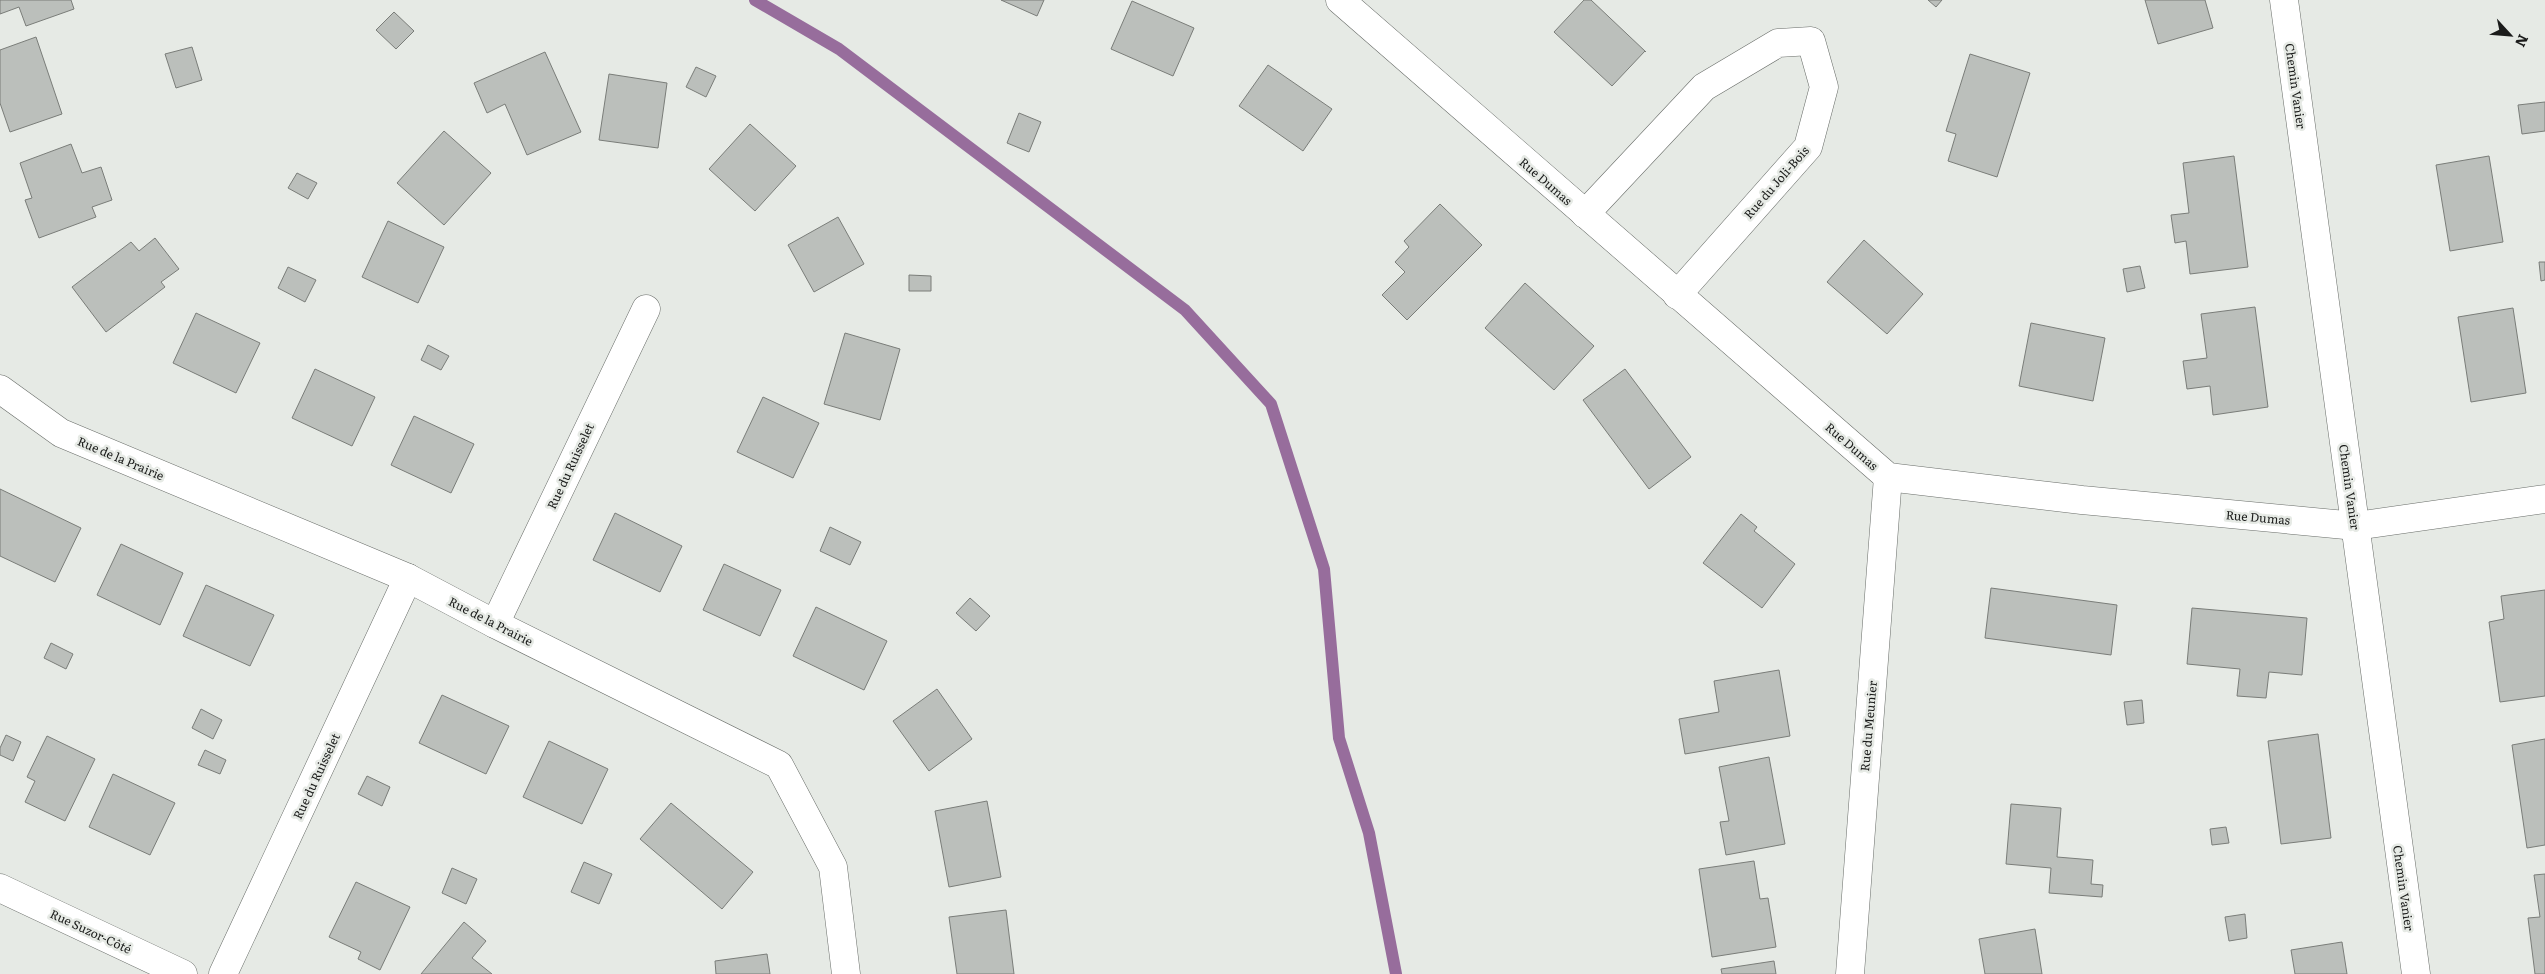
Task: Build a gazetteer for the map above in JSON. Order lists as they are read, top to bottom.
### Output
{
  "streets": {
    "street": [
      "Chemin Vanier",
      "Rue Dumas",
      "Rue du Joli-Bois",
      "Rue de la Prairie",
      "Rue du Ruisselet",
      "Rue du Meunier",
      "Rue Suzor-Côté"
    ]
  },
  "crossings": [
    ["Chemin Vanier", "Rue Dumas"],
    ["Rue Dumas", "Rue du Joli-Bois"],
    ["Rue Dumas", "Rue du Meunier"],
    ["Rue de la Prairie", "Rue du Ruisselet"]
  ],
  "north": "bottom right"
}
